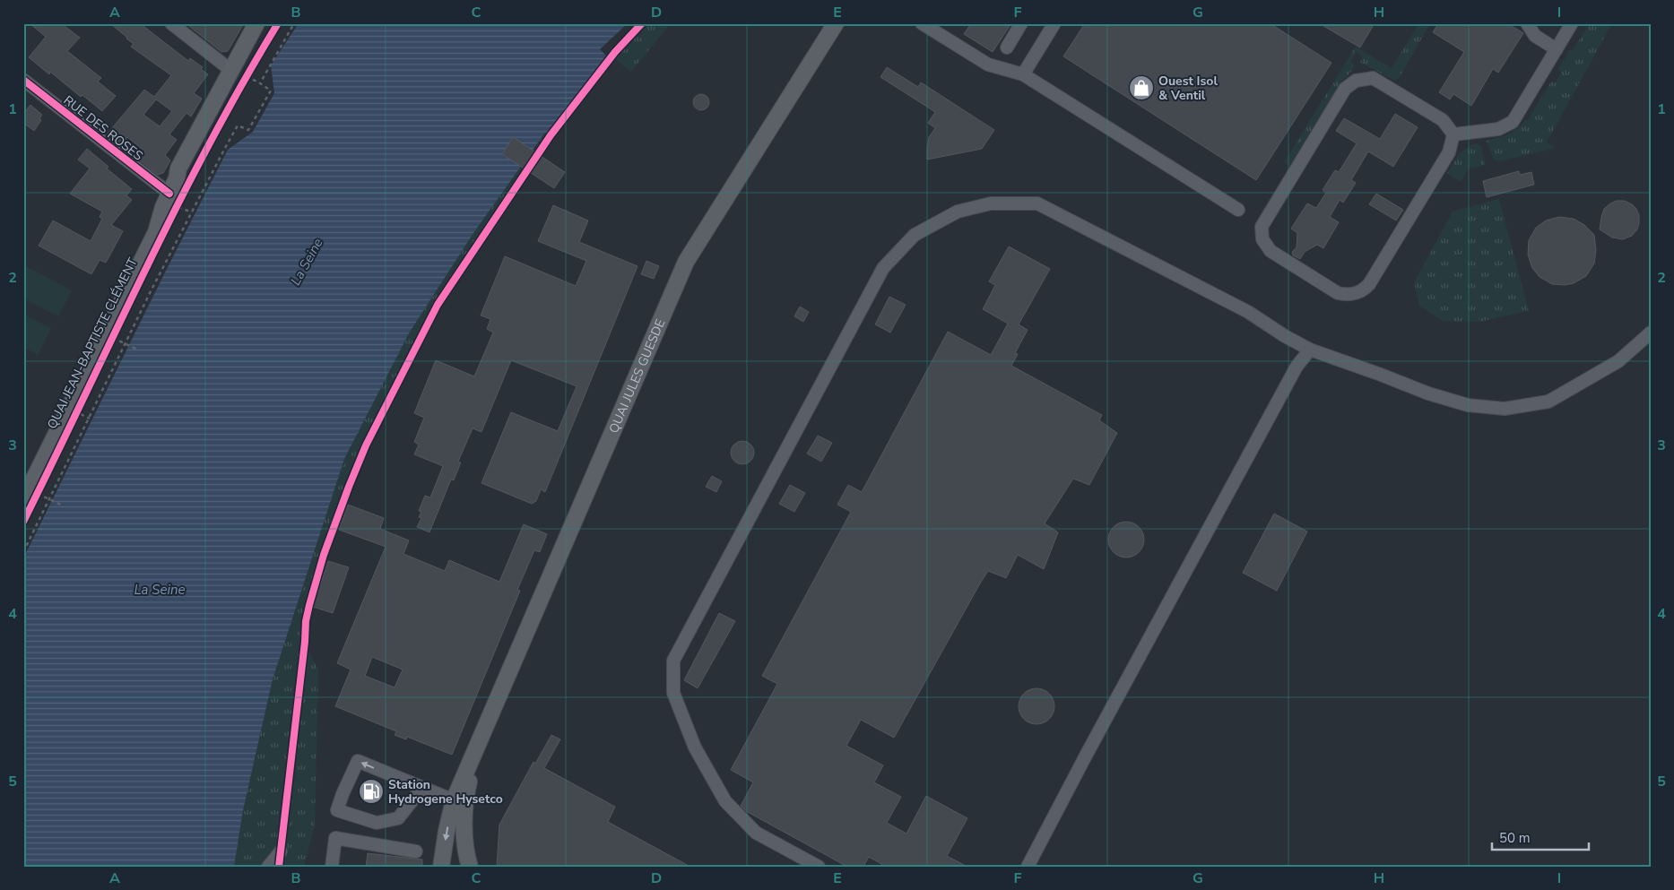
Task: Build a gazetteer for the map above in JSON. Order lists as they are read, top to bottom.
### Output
{
  "streets": {
    "main road": ["QUAI JEAN-BAPTISTE CLÉMENT", "QUAI JULES GUESDE"],
    "street": ["RUE DES ROSES"]
  },
  "crossings": [
    ["RUE DES ROSES", "QUAI JEAN-BAPTISTE CLÉMENT"]
  ],
  "water": ["La Seine"],
  "places": {
    "shop": ["Ouest Isol & Ventil"],
    "fuel station": ["Station Hydrogene Hysetco"]
  },
  "scale_bar": "50 m",
  "grid": {
    "columns": [
      "A",
      "B",
      "C",
      "D",
      "E",
      "F",
      "G",
      "H",
      "I"
    ],
    "rows": [
      "1",
      "2",
      "3",
      "4",
      "5"
    ]
  }
}
